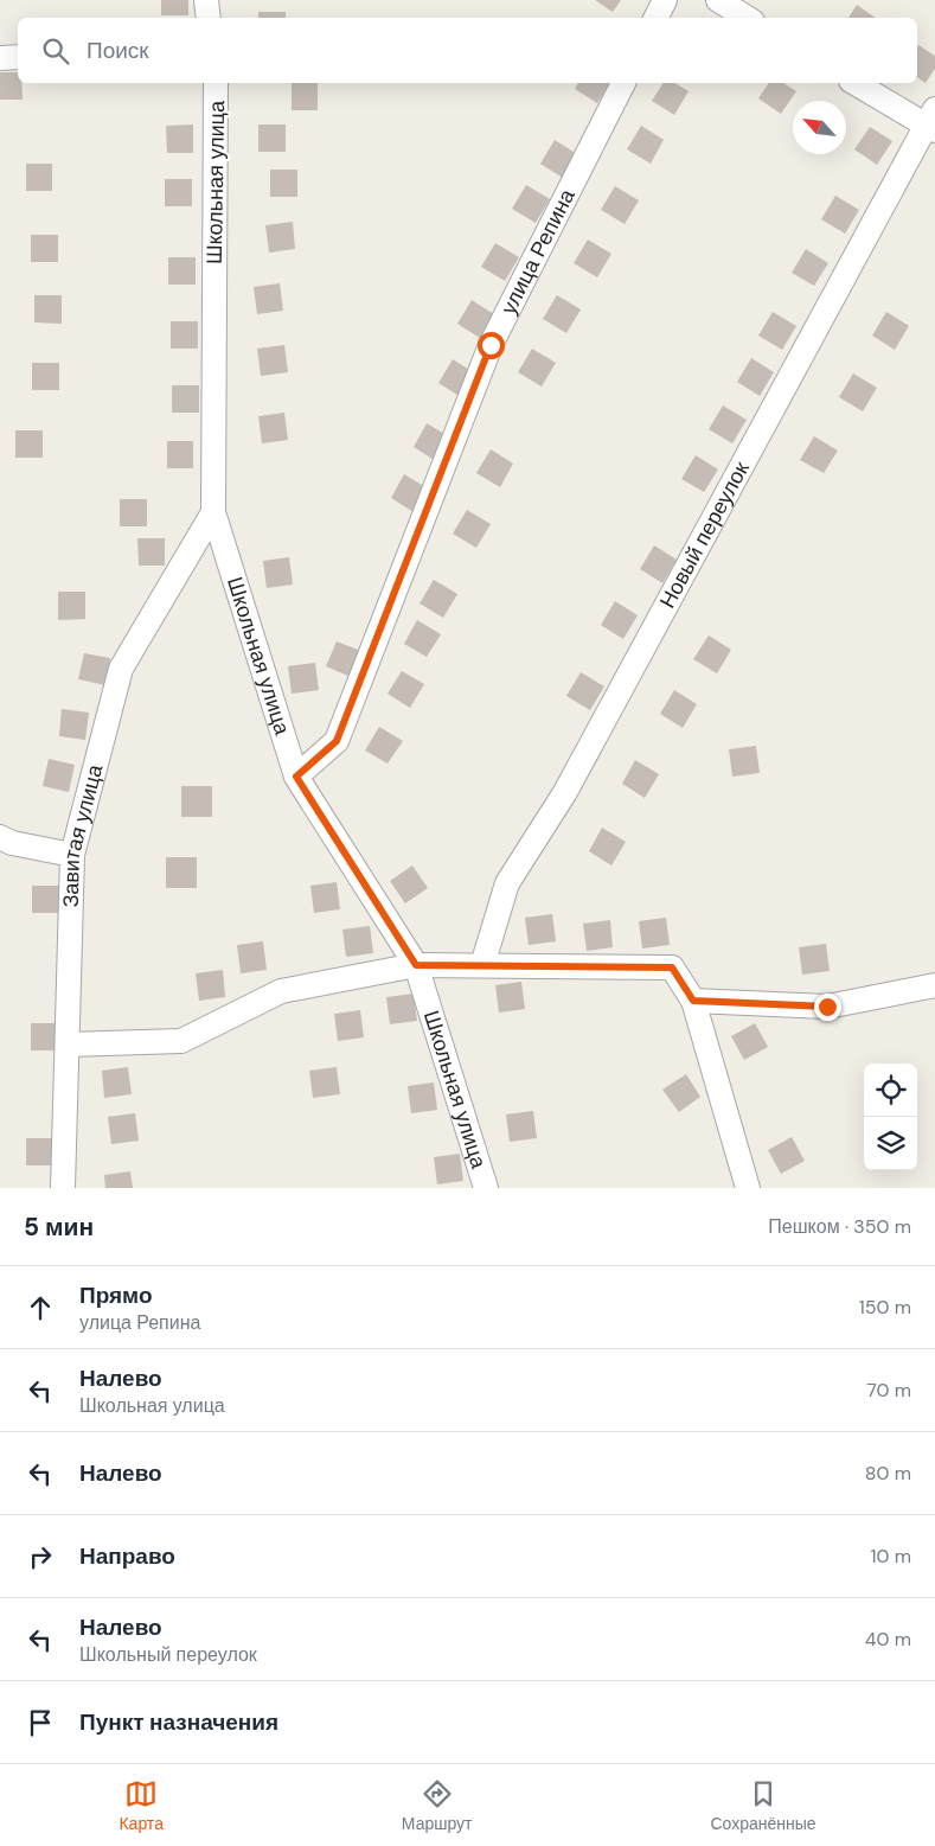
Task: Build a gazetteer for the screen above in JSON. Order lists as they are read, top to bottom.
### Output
{
  "streets": {
    "street": [
      "Школьная улица",
      "улица Репина",
      "Новый переулок",
      "Завитая улица"
    ]
  },
  "crossings": [
    ["Школьная улица", "улица Репина"],
    ["Школьная улица", "Завитая улица"]
  ],
  "north": "top left",
  "page": {
    "search": "Поиск",
    "heading": ["5 мин", "Пешком · 350 m"],
    "list": [
      ["Прямо", "улица Репина", "150 m"],
      ["Налево", "Школьная улица", "70 m"],
      ["Налево", "80 m"],
      ["Направо", "10 m"],
      ["Налево", "Школьный переулок", "40 m"],
      "Пункт назначения"
    ],
    "nav": ["Карта", "Маршрут", "Сохранённые"]
  }
}
